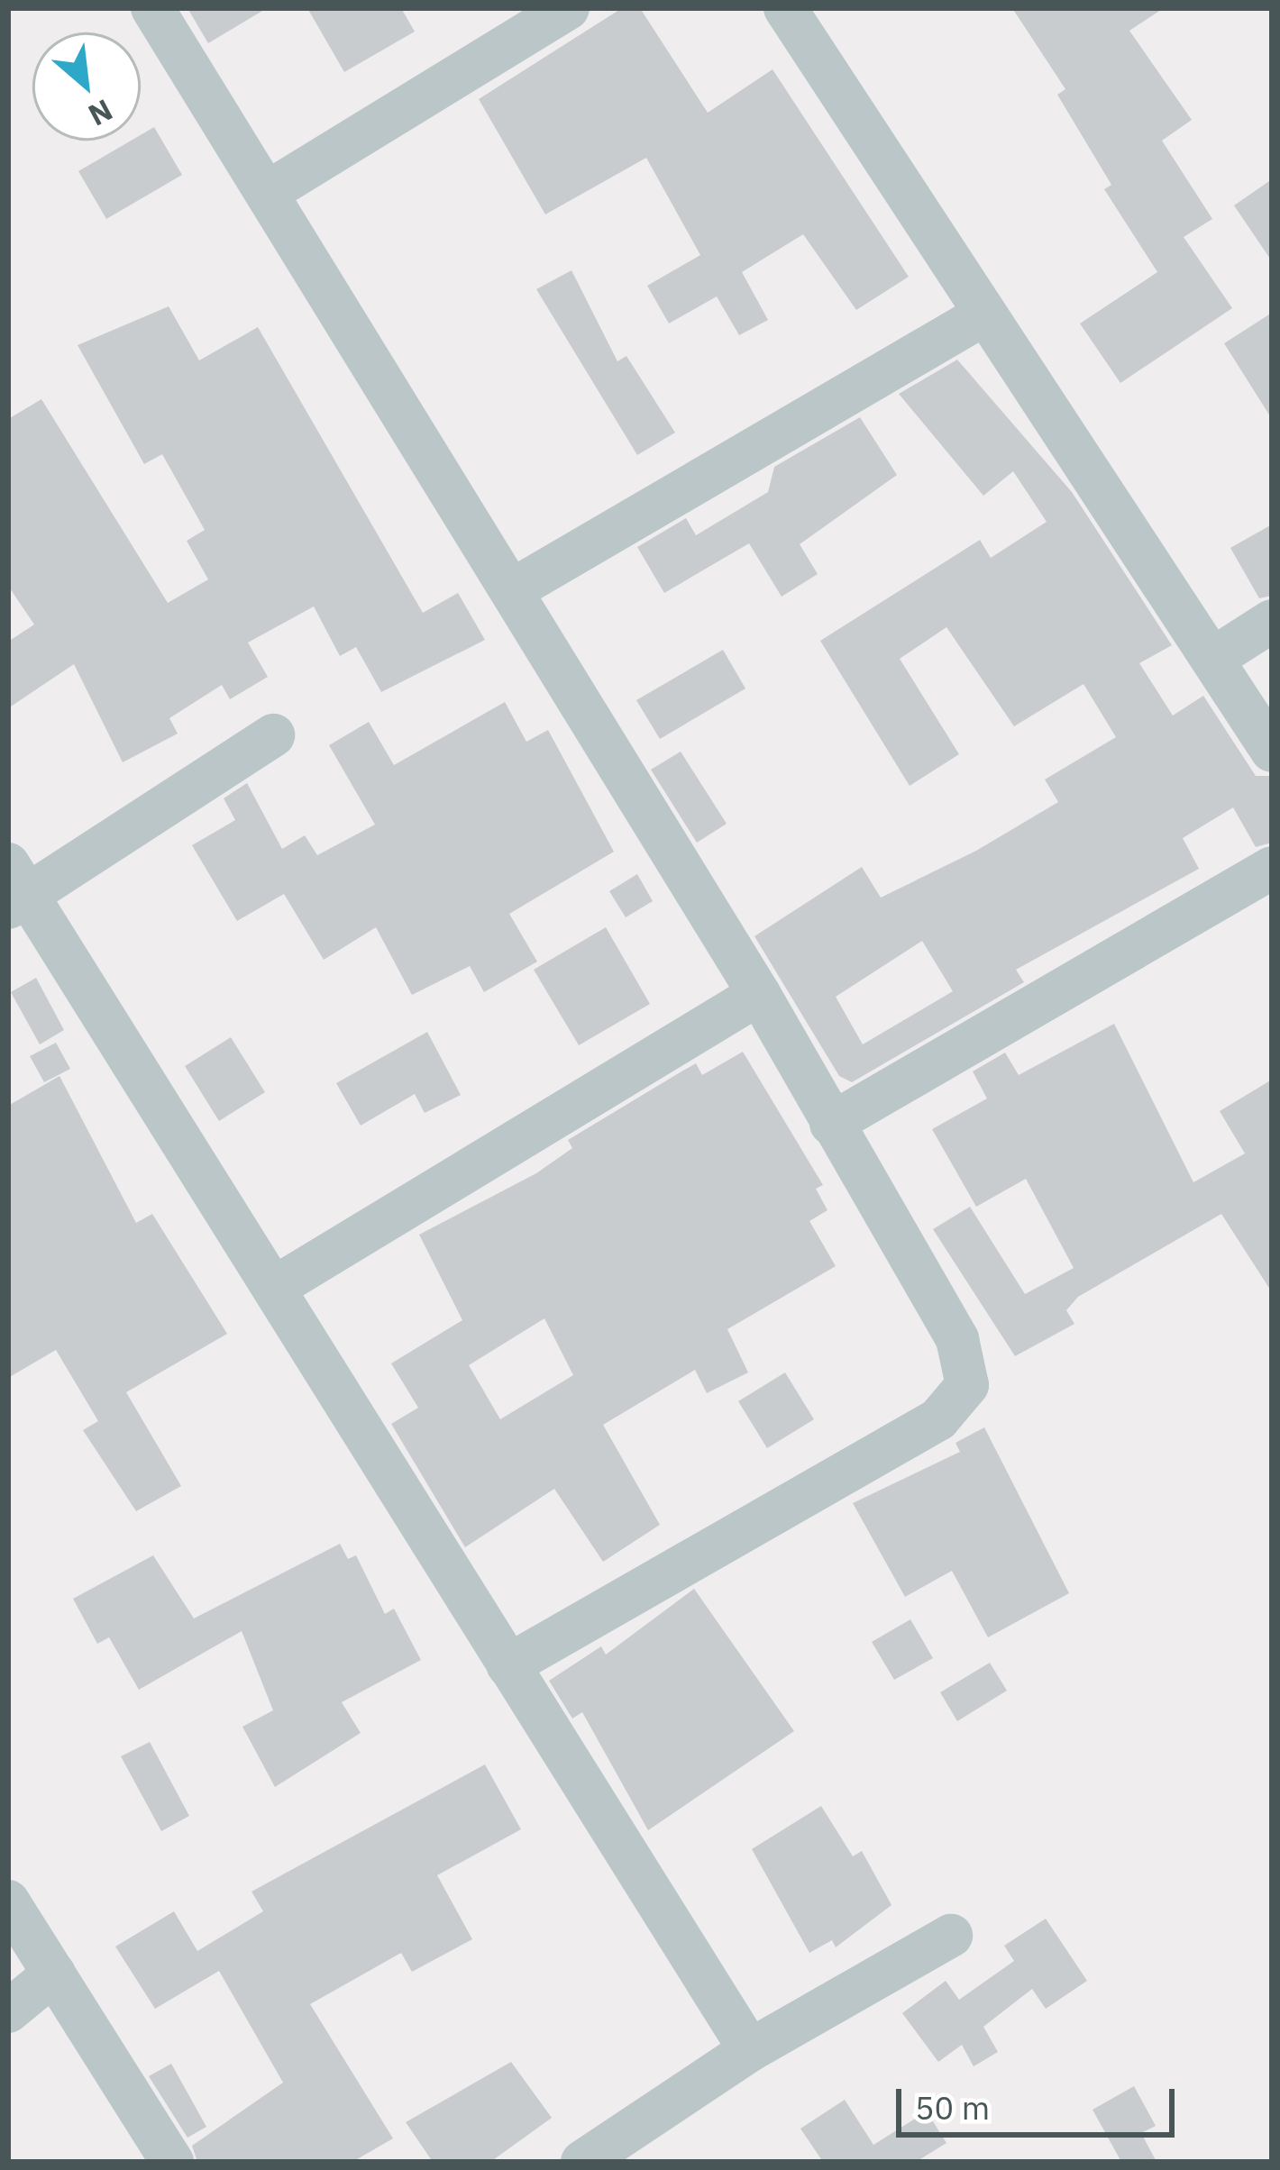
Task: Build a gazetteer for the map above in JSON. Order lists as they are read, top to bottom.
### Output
{
  "scale_bar": "50 m",
  "north": "bottom right"
}
